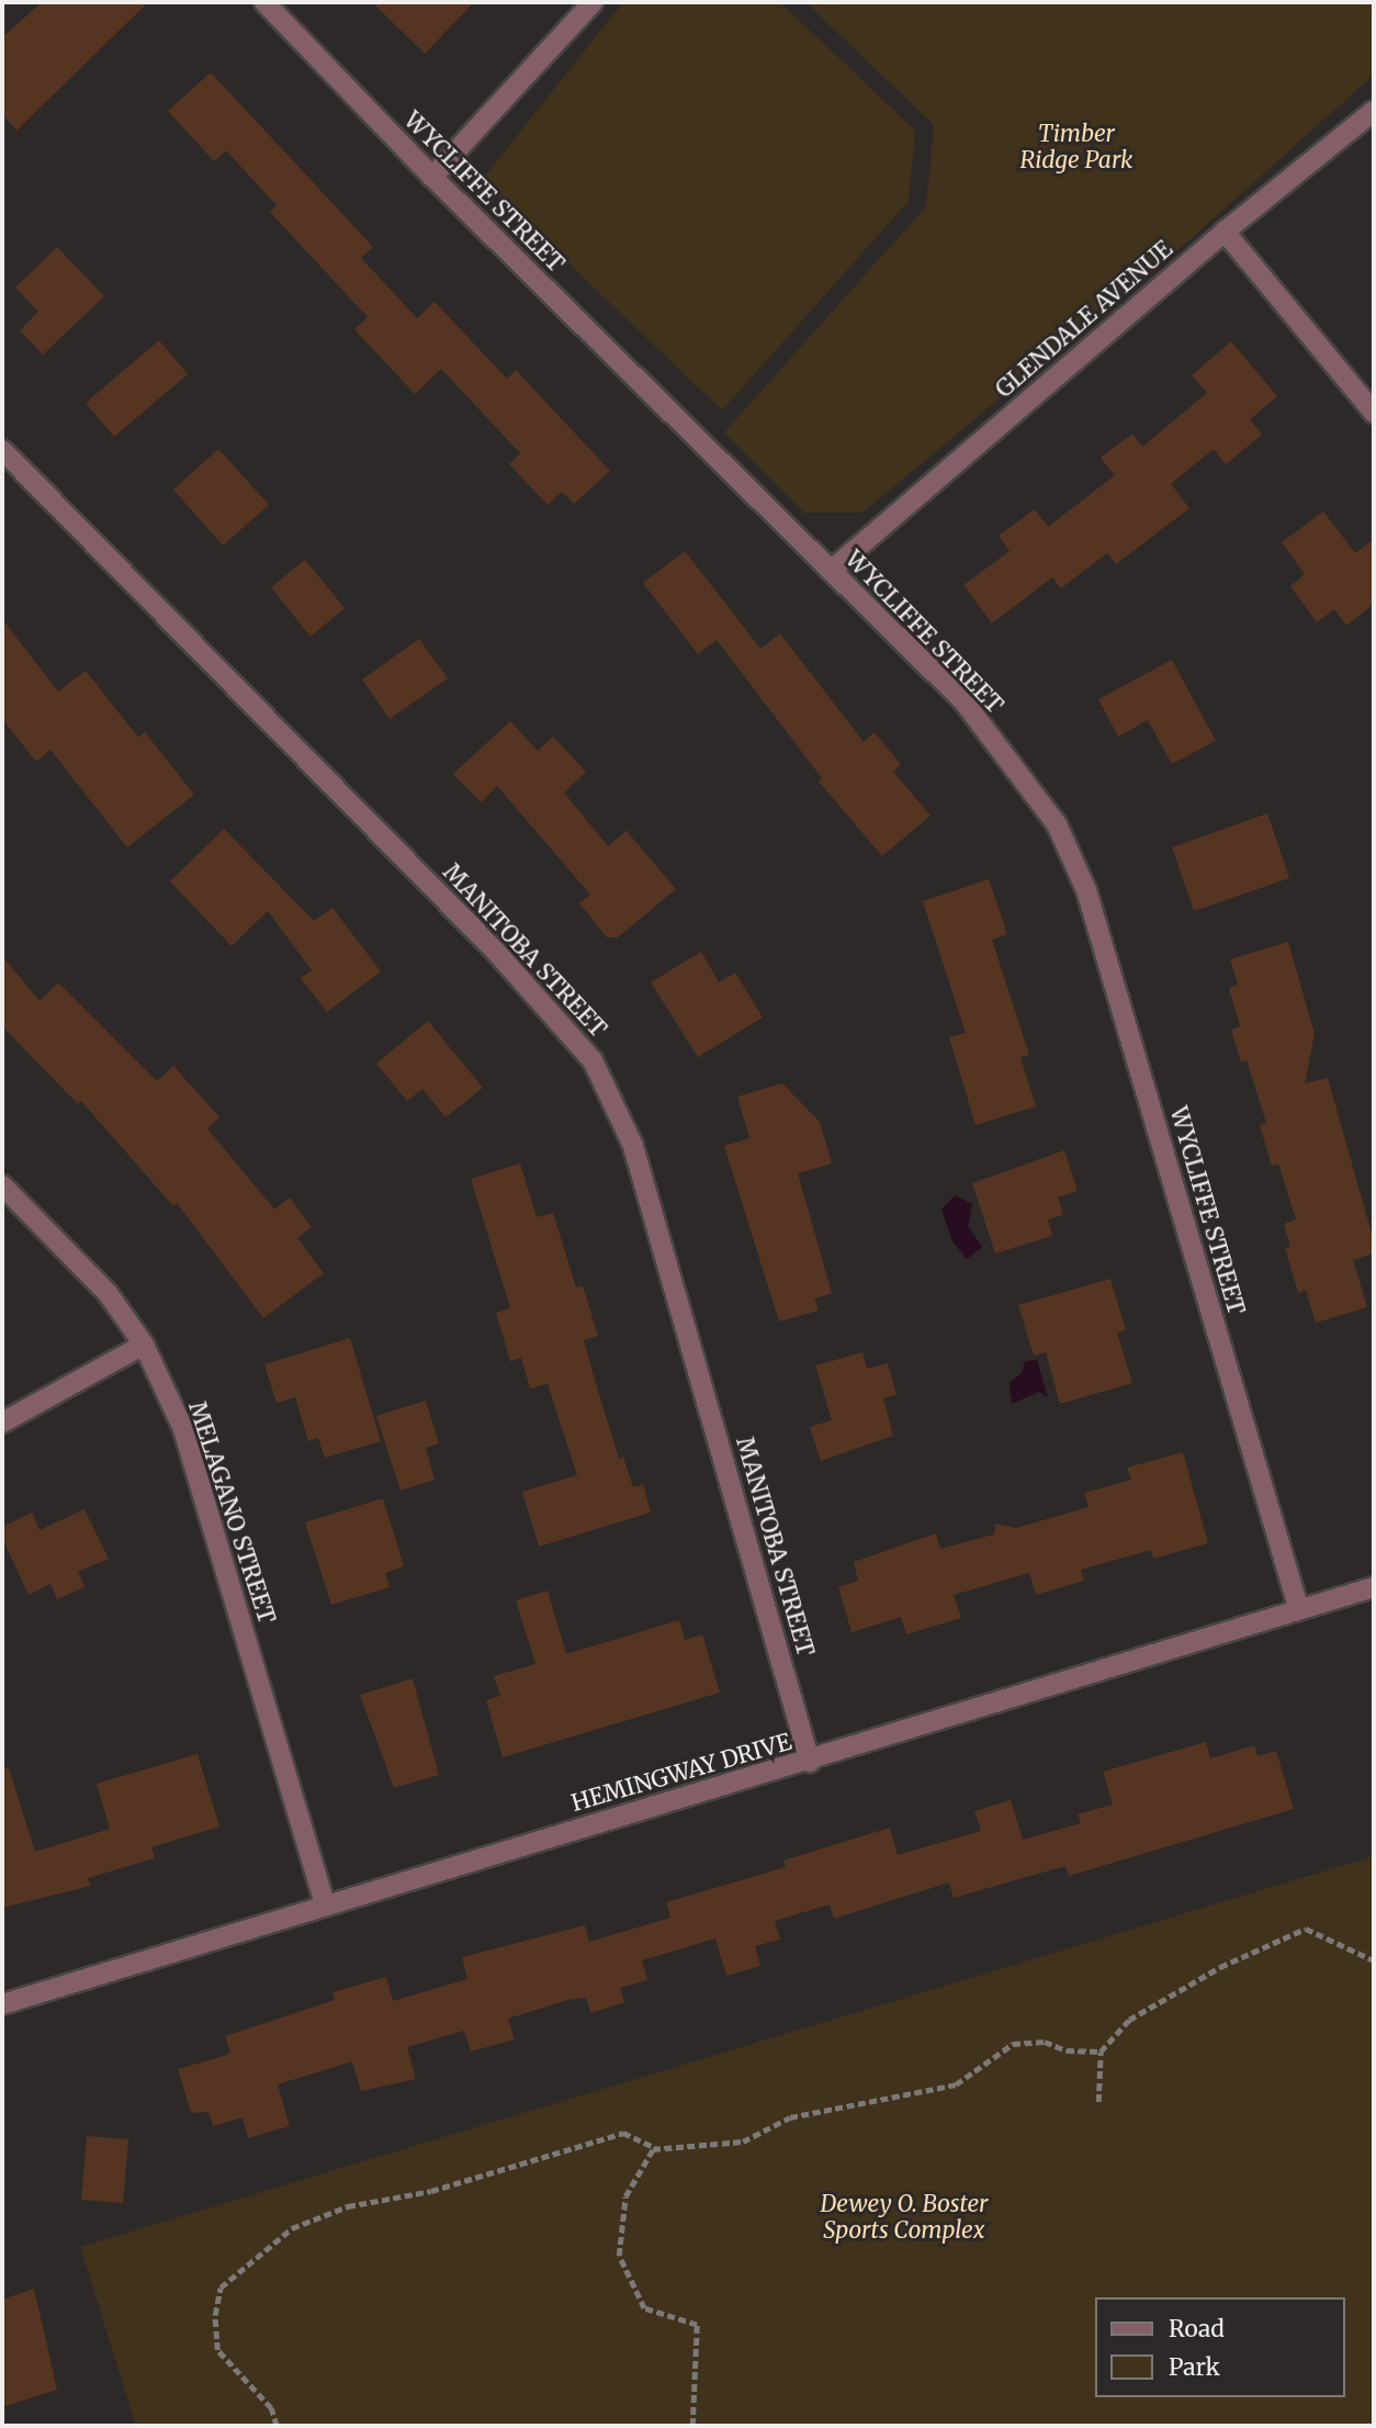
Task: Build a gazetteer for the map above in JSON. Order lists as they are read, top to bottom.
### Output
{
  "streets": {
    "street": [
      "WYCLIFFE STREET",
      "GLENDALE AVENUE",
      "MANITOBA STREET",
      "MELAGANO STREET",
      "HEMINGWAY DRIVE"
    ]
  },
  "crossings": [
    ["WYCLIFFE STREET", "GLENDALE AVENUE"],
    ["WYCLIFFE STREET", "HEMINGWAY DRIVE"],
    ["MANITOBA STREET", "HEMINGWAY DRIVE"],
    ["MELAGANO STREET", "HEMINGWAY DRIVE"]
  ],
  "parks": ["Timber Ridge Park", "Dewey O. Boster Sports Complex"],
  "legend": ["Road", "Park"]
}
